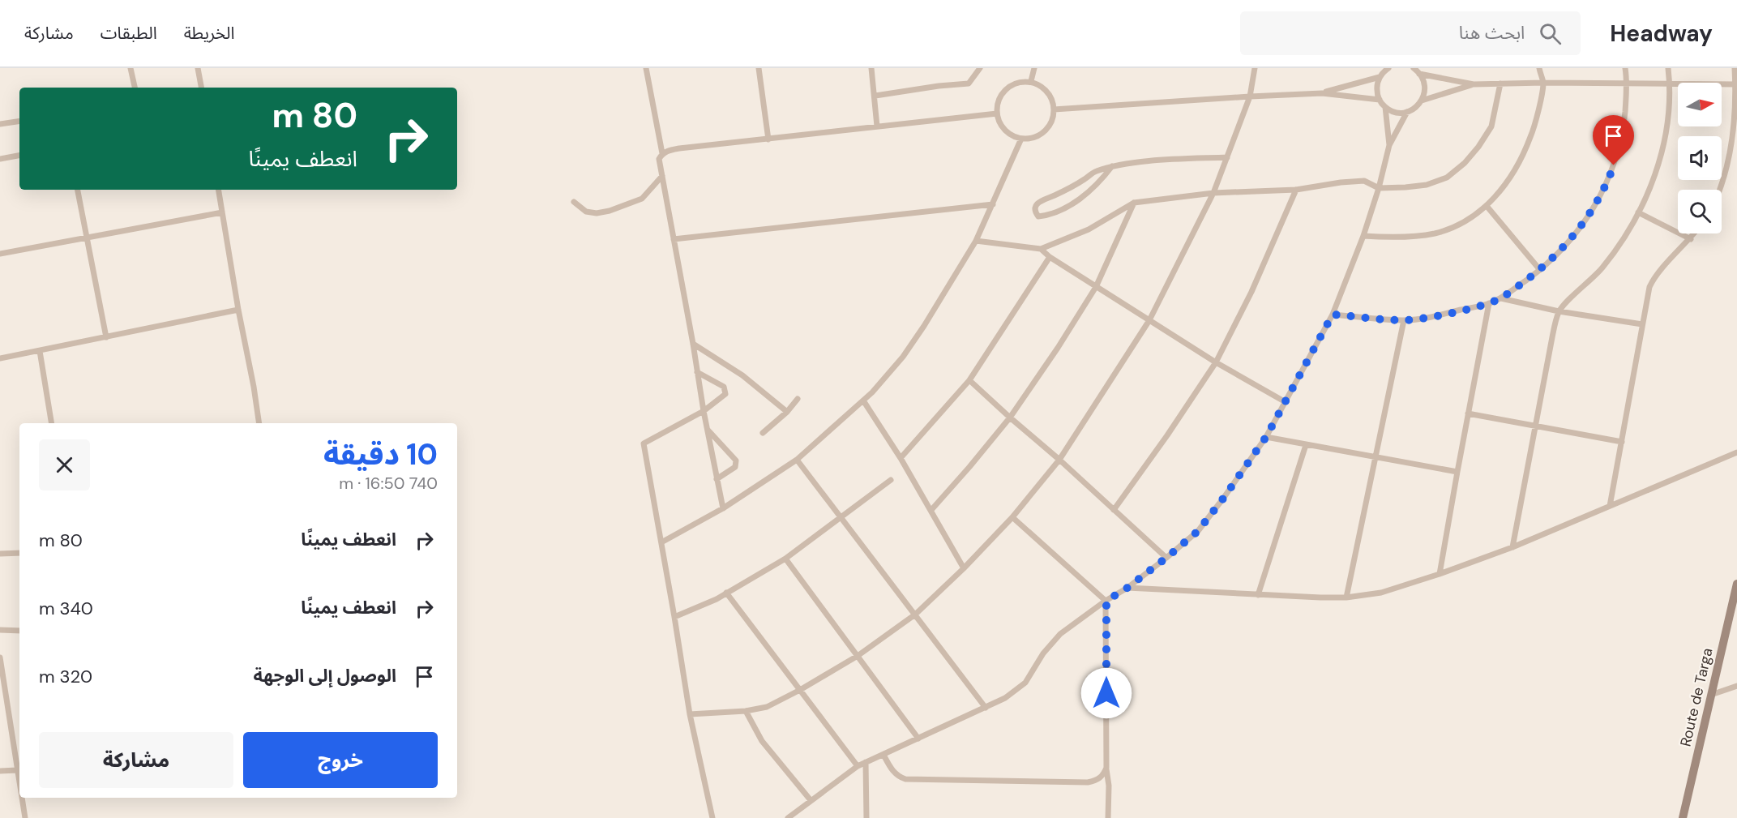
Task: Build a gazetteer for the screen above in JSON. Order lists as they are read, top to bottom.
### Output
{
  "streets": {
    "main road": ["Route de Targa"]
  },
  "north": "right",
  "page": {
    "header": "Headway",
    "search": "ابحث هنا",
    "nav": ["الخريطة", "الطبقات", "مشاركة"],
    "turn": ["80 m", "انعطف يمينًا"],
    "heading": ["10 دقيقة", "740 m · 16:50"],
    "list": [
      {
        "name": "انعطف يمينًا",
        "value": "80 m"
      },
      {
        "name": "انعطف يمينًا",
        "value": "340 m"
      },
      {
        "name": "الوصول إلى الوجهة",
        "value": "320 m"
      }
    ],
    "buttons": ["خروج", "مشاركة"]
  }
}
